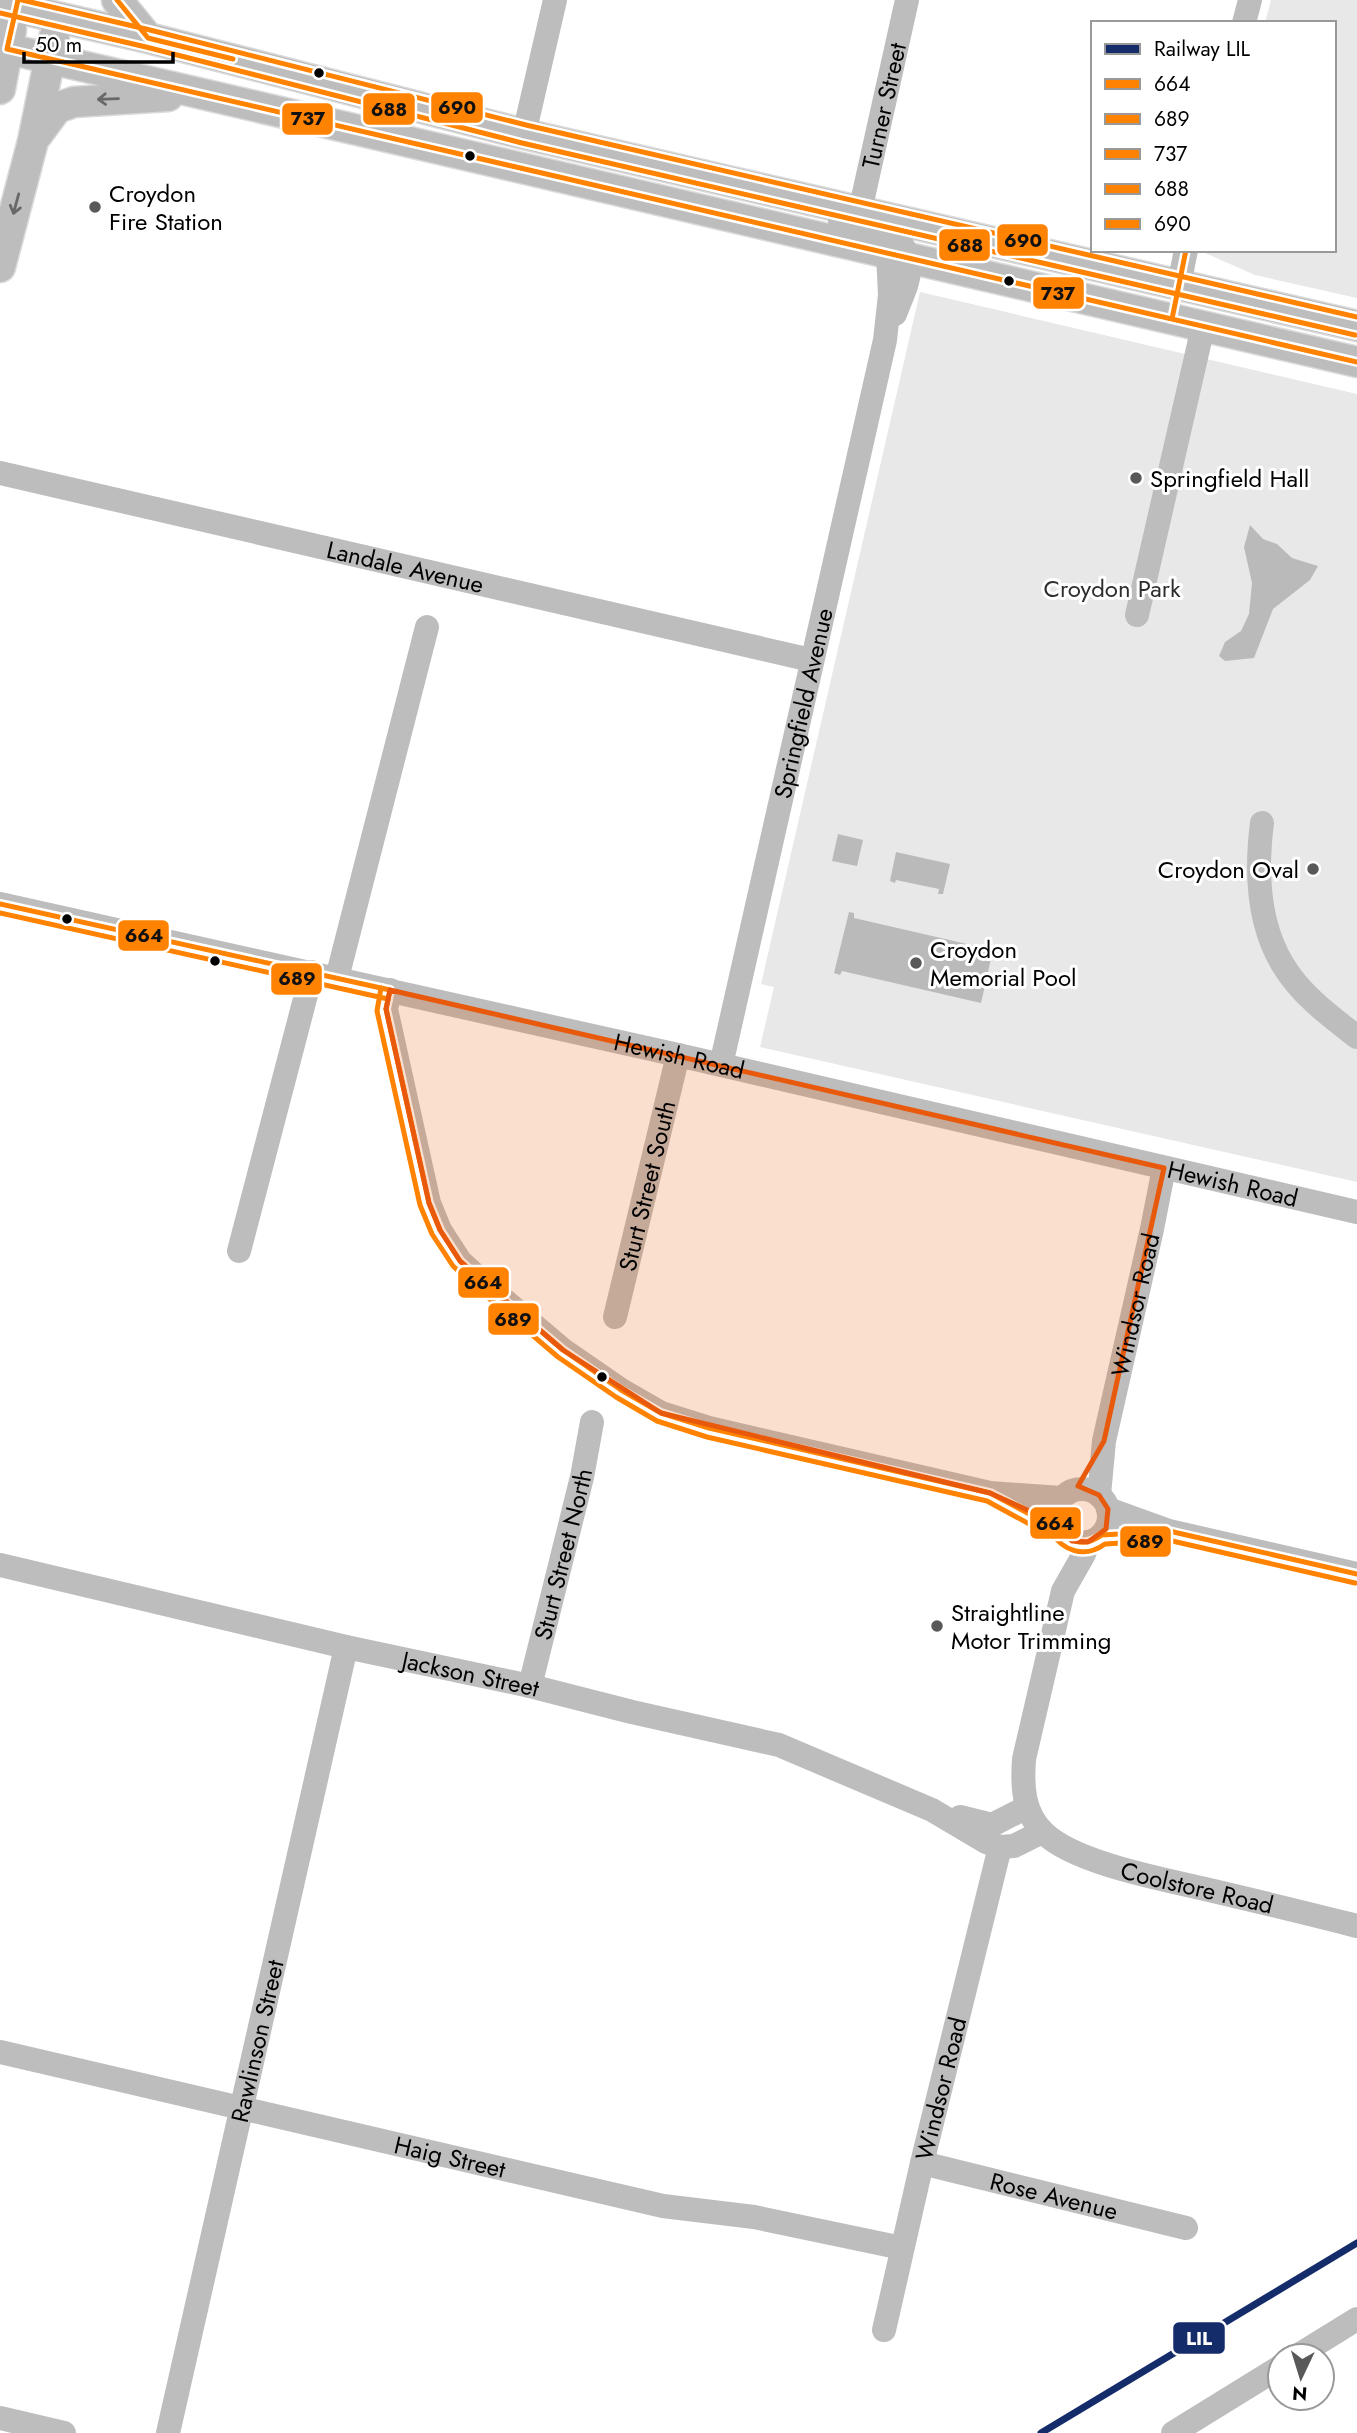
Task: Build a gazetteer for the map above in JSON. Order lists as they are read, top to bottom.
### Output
{
  "streets": {
    "street": [
      "Turner Street",
      "Landale Avenue",
      "Springfield Avenue",
      "Hewish Road",
      "Sturt Street South",
      "Windsor Road",
      "Sturt Street North",
      "Jackson Street",
      "Coolstore Road",
      "Rawlinson Street",
      "Haig Street",
      "Rose Avenue"
    ]
  },
  "crossings": [
    ["Landale Avenue", "Springfield Avenue"],
    ["Springfield Avenue", "Hewish Road"],
    ["Hewish Road", "Sturt Street South"],
    ["Hewish Road", "Windsor Road"],
    ["Windsor Road", "Haig Street"],
    ["Windsor Road", "Rose Avenue"],
    ["Sturt Street North", "Jackson Street"],
    ["Jackson Street", "Rawlinson Street"],
    ["Rawlinson Street", "Haig Street"]
  ],
  "parks": ["Croydon Park"],
  "places": [
    "Croydon Fire Station",
    "Springfield Hall",
    "Croydon Oval",
    "Croydon Memorial Pool",
    "Straightline Motor Trimming"
  ],
  "lines": [
    "transit line 737",
    "transit line 690",
    "transit line 688",
    "transit line 664",
    "transit line 689",
    "rail line LIL"
  ],
  "legend": [
    "Railway LIL",
    "664",
    "689",
    "737",
    "688",
    "690"
  ],
  "scale_bar": "50 m",
  "north": "bottom"
}
